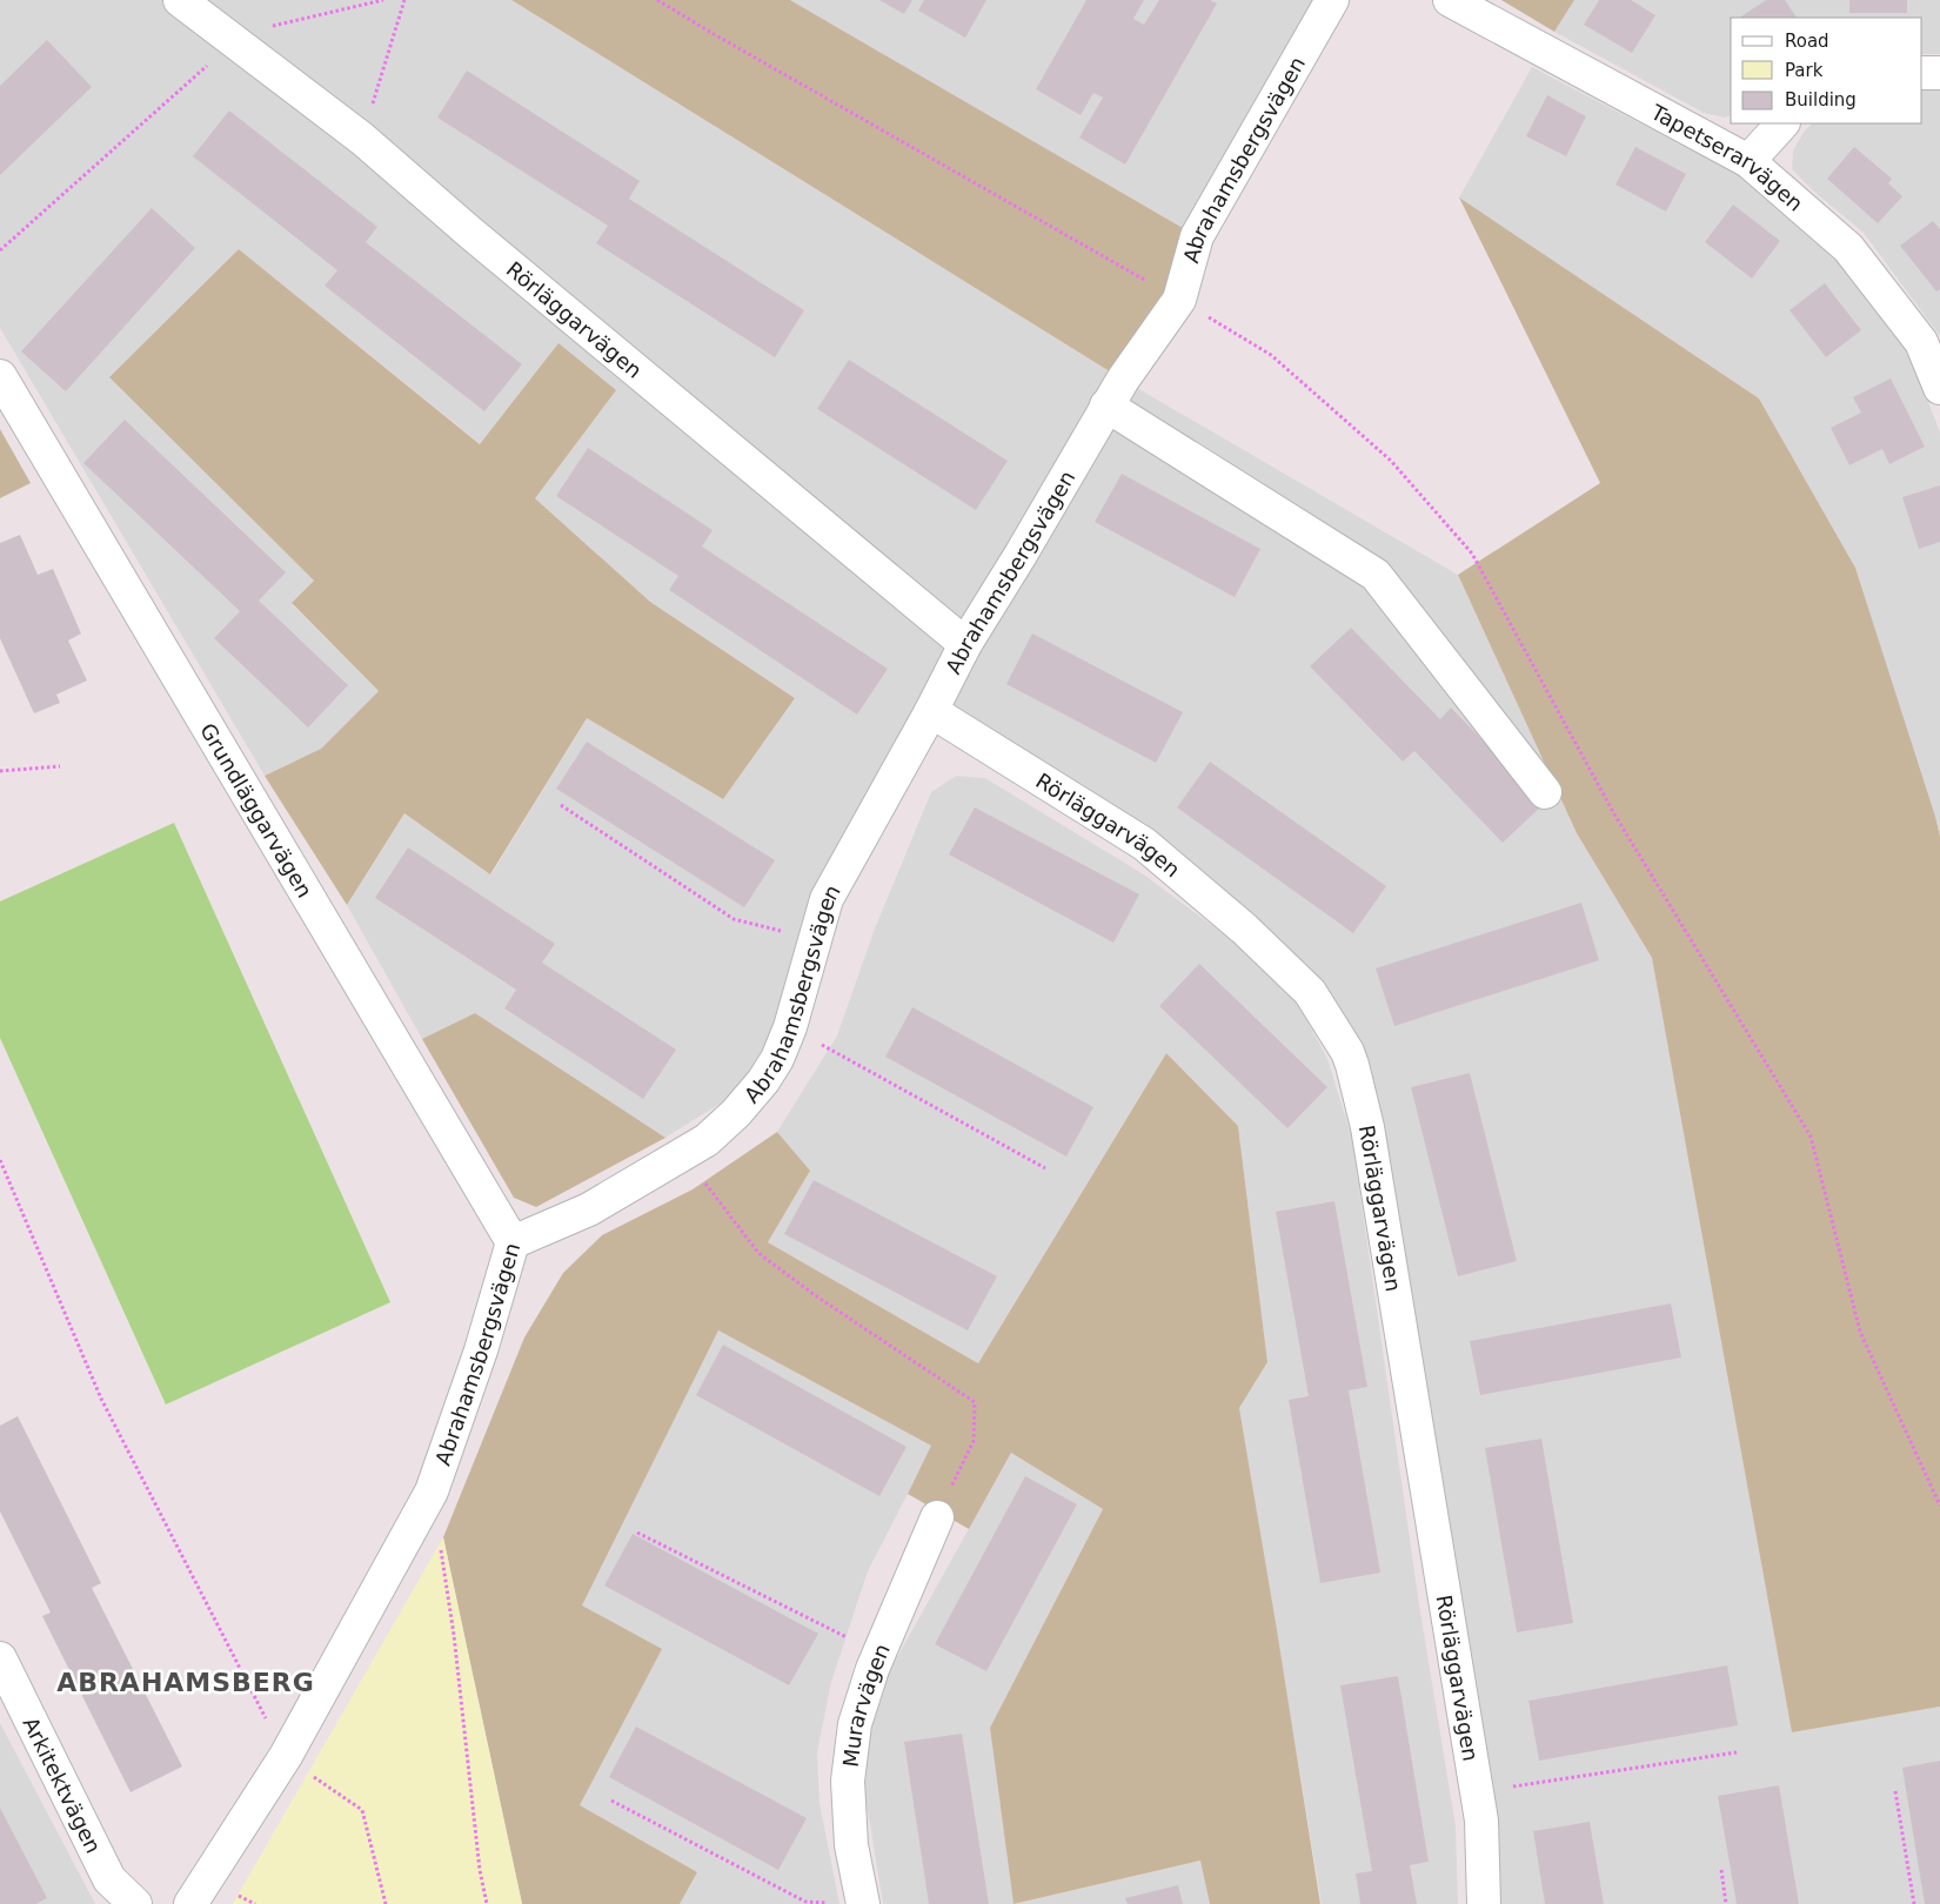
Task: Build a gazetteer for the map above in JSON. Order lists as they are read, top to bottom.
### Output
{
  "streets": {
    "street": [
      "Abrahamsbergsvägen",
      "Tapetserarvägen",
      "Rörläggarvägen",
      "Grundläggarvägen",
      "Murarvägen",
      "Arkitektvägen"
    ]
  },
  "crossings": [
    ["Abrahamsbergsvägen", "Rörläggarvägen"],
    ["Abrahamsbergsvägen", "Grundläggarvägen"]
  ],
  "districts": ["ABRAHAMSBERG"],
  "legend": ["Road", "Park", "Building"]
}
